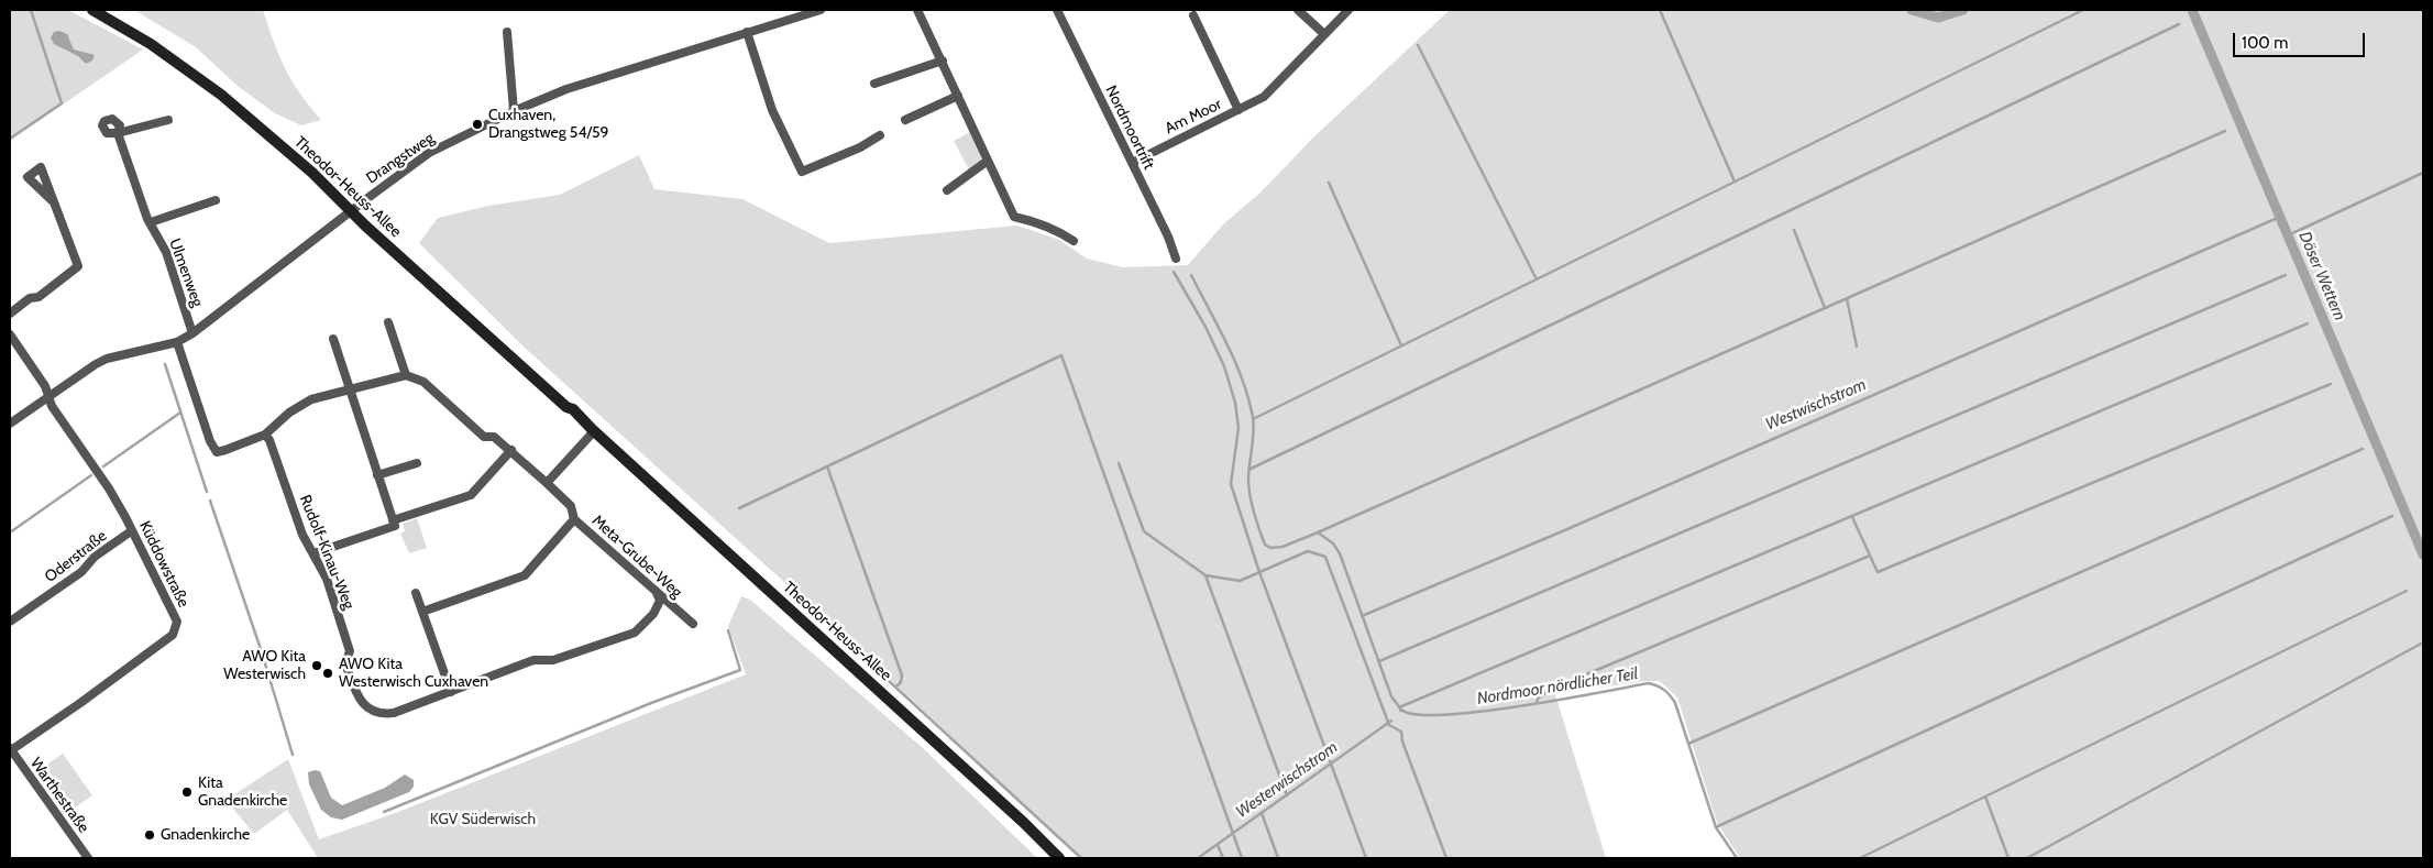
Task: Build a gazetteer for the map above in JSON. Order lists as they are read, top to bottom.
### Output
{
  "streets": {
    "street": [
      "Am Moor",
      "Nordmoortrift",
      "Drangstweg",
      "Theodor-Heuss-Allee",
      "Ulmenweg",
      "Rudolf-Kinau-Weg",
      "Oderstraße",
      "Meta-Grube-Weg",
      "Küddowstraße",
      "Warthestraße"
    ]
  },
  "crossings": [
    ["Am Moor", "Nordmoortrift"],
    ["Drangstweg", "Theodor-Heuss-Allee"],
    ["Drangstweg", "Ulmenweg"],
    ["Drangstweg", "Küddowstraße"],
    ["Rudolf-Kinau-Weg", "Meta-Grube-Weg"],
    ["Oderstraße", "Küddowstraße"],
    ["Küddowstraße", "Warthestraße"]
  ],
  "water": [
    "Döser Wettern",
    "Westwischstrom",
    "Nordmoor nördlicher Teil",
    "Westerwischstrom"
  ],
  "parks": ["KGV Süderwisch"],
  "places": [
    "Cuxhaven, Drangstweg 54/59",
    "AWO Kita Westerwisch",
    "AWO Kita Westerwisch Cuxhaven",
    "Kita Gnadenkirche",
    "Gnadenkirche"
  ],
  "scale_bar": "100 m"
}
